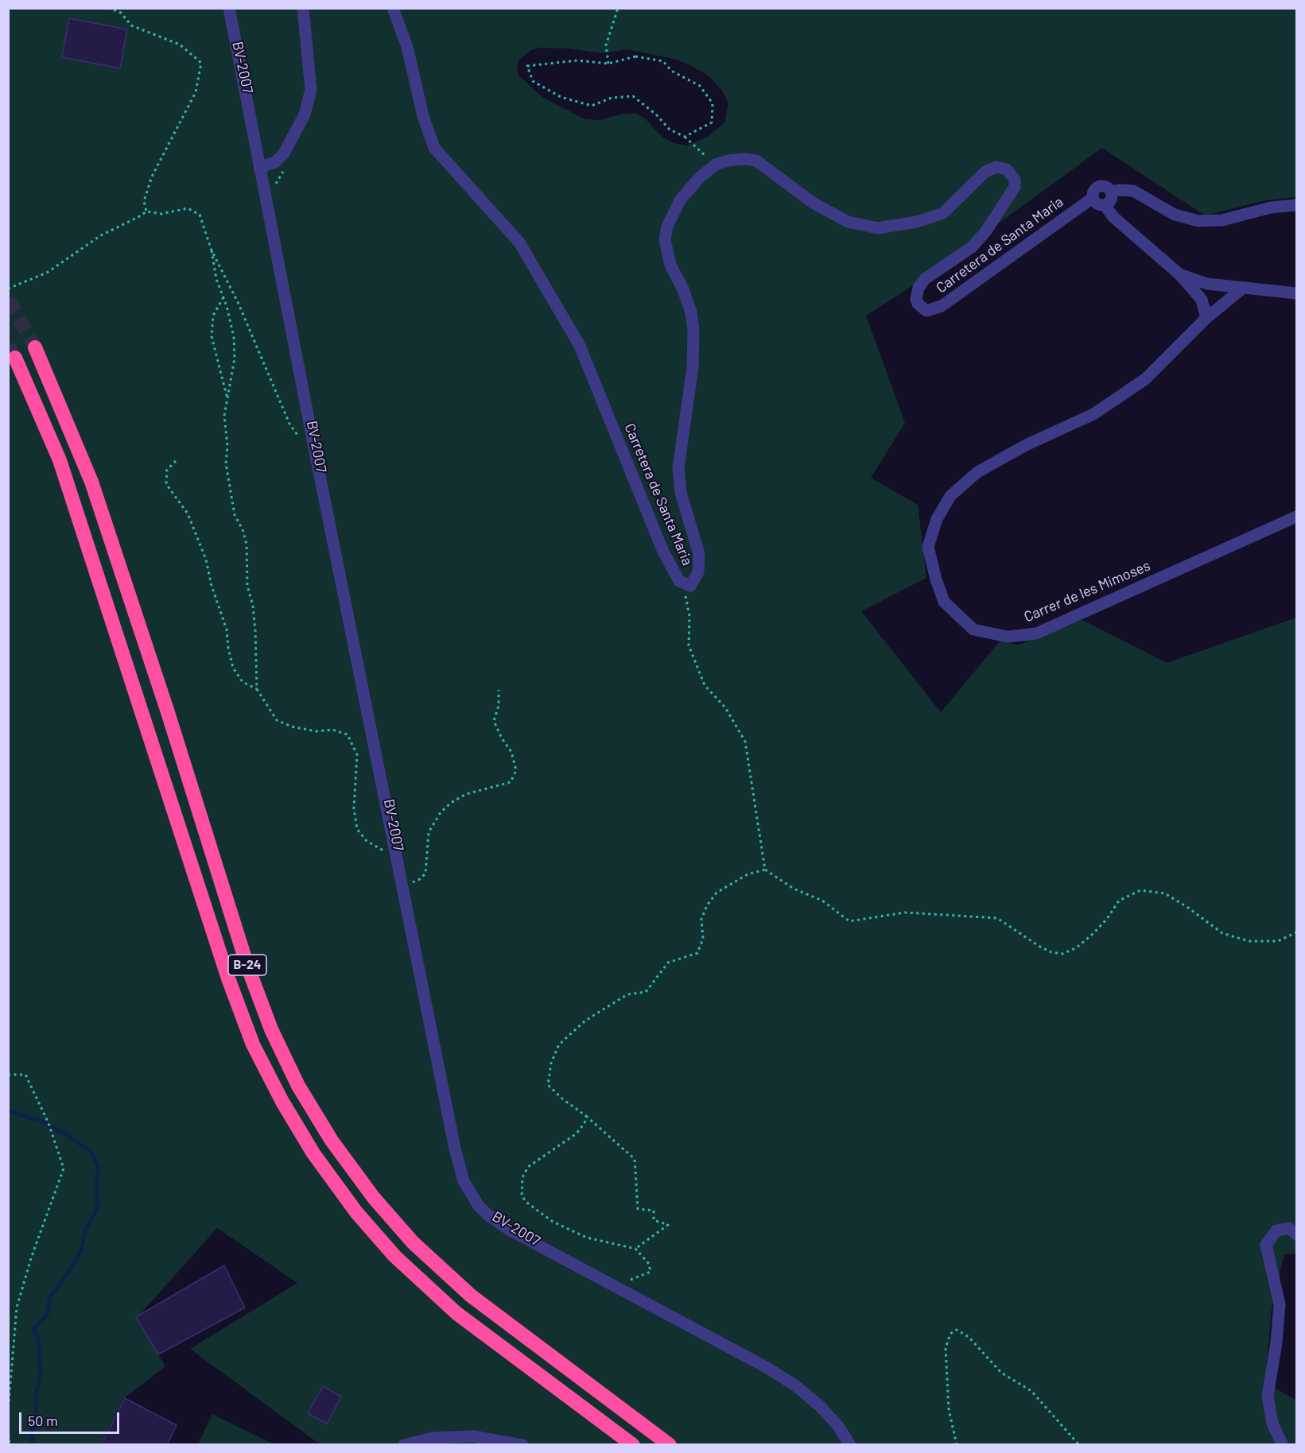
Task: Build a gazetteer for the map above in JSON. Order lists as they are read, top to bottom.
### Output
{
  "streets": {
    "highway": ["B-24"],
    "street": ["BV-2007", "Carretera de Santa Maria", "Carrer de les Mimoses"]
  },
  "scale_bar": "50 m"
}
